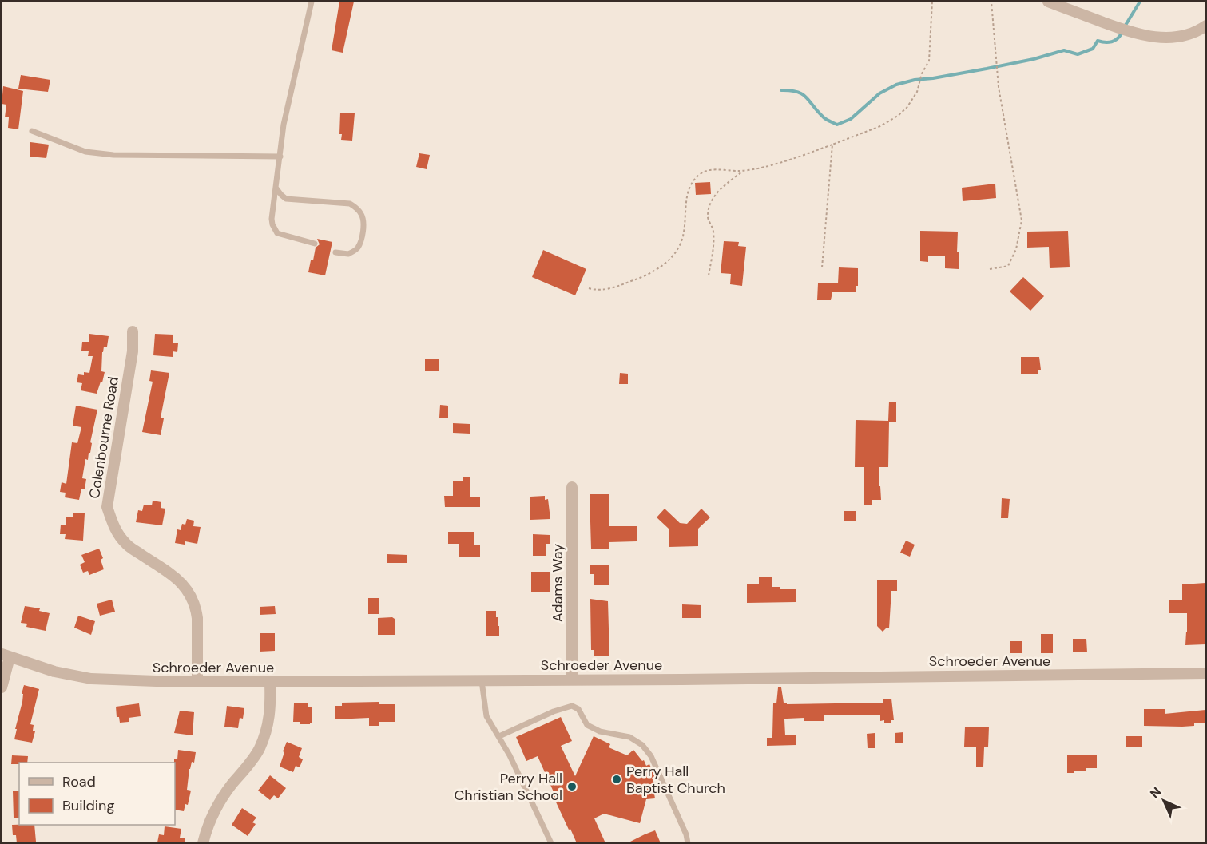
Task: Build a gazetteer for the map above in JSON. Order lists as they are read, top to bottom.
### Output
{
  "streets": {
    "street": ["Colenbourne Road", "Adams Way", "Schroeder Avenue"]
  },
  "crossings": [
    ["Colenbourne Road", "Schroeder Avenue"],
    ["Adams Way", "Schroeder Avenue"]
  ],
  "places": ["Perry Hall Baptist Church", "Perry Hall Christian School"],
  "legend": ["Road", "Building"],
  "north": "top left"
}
